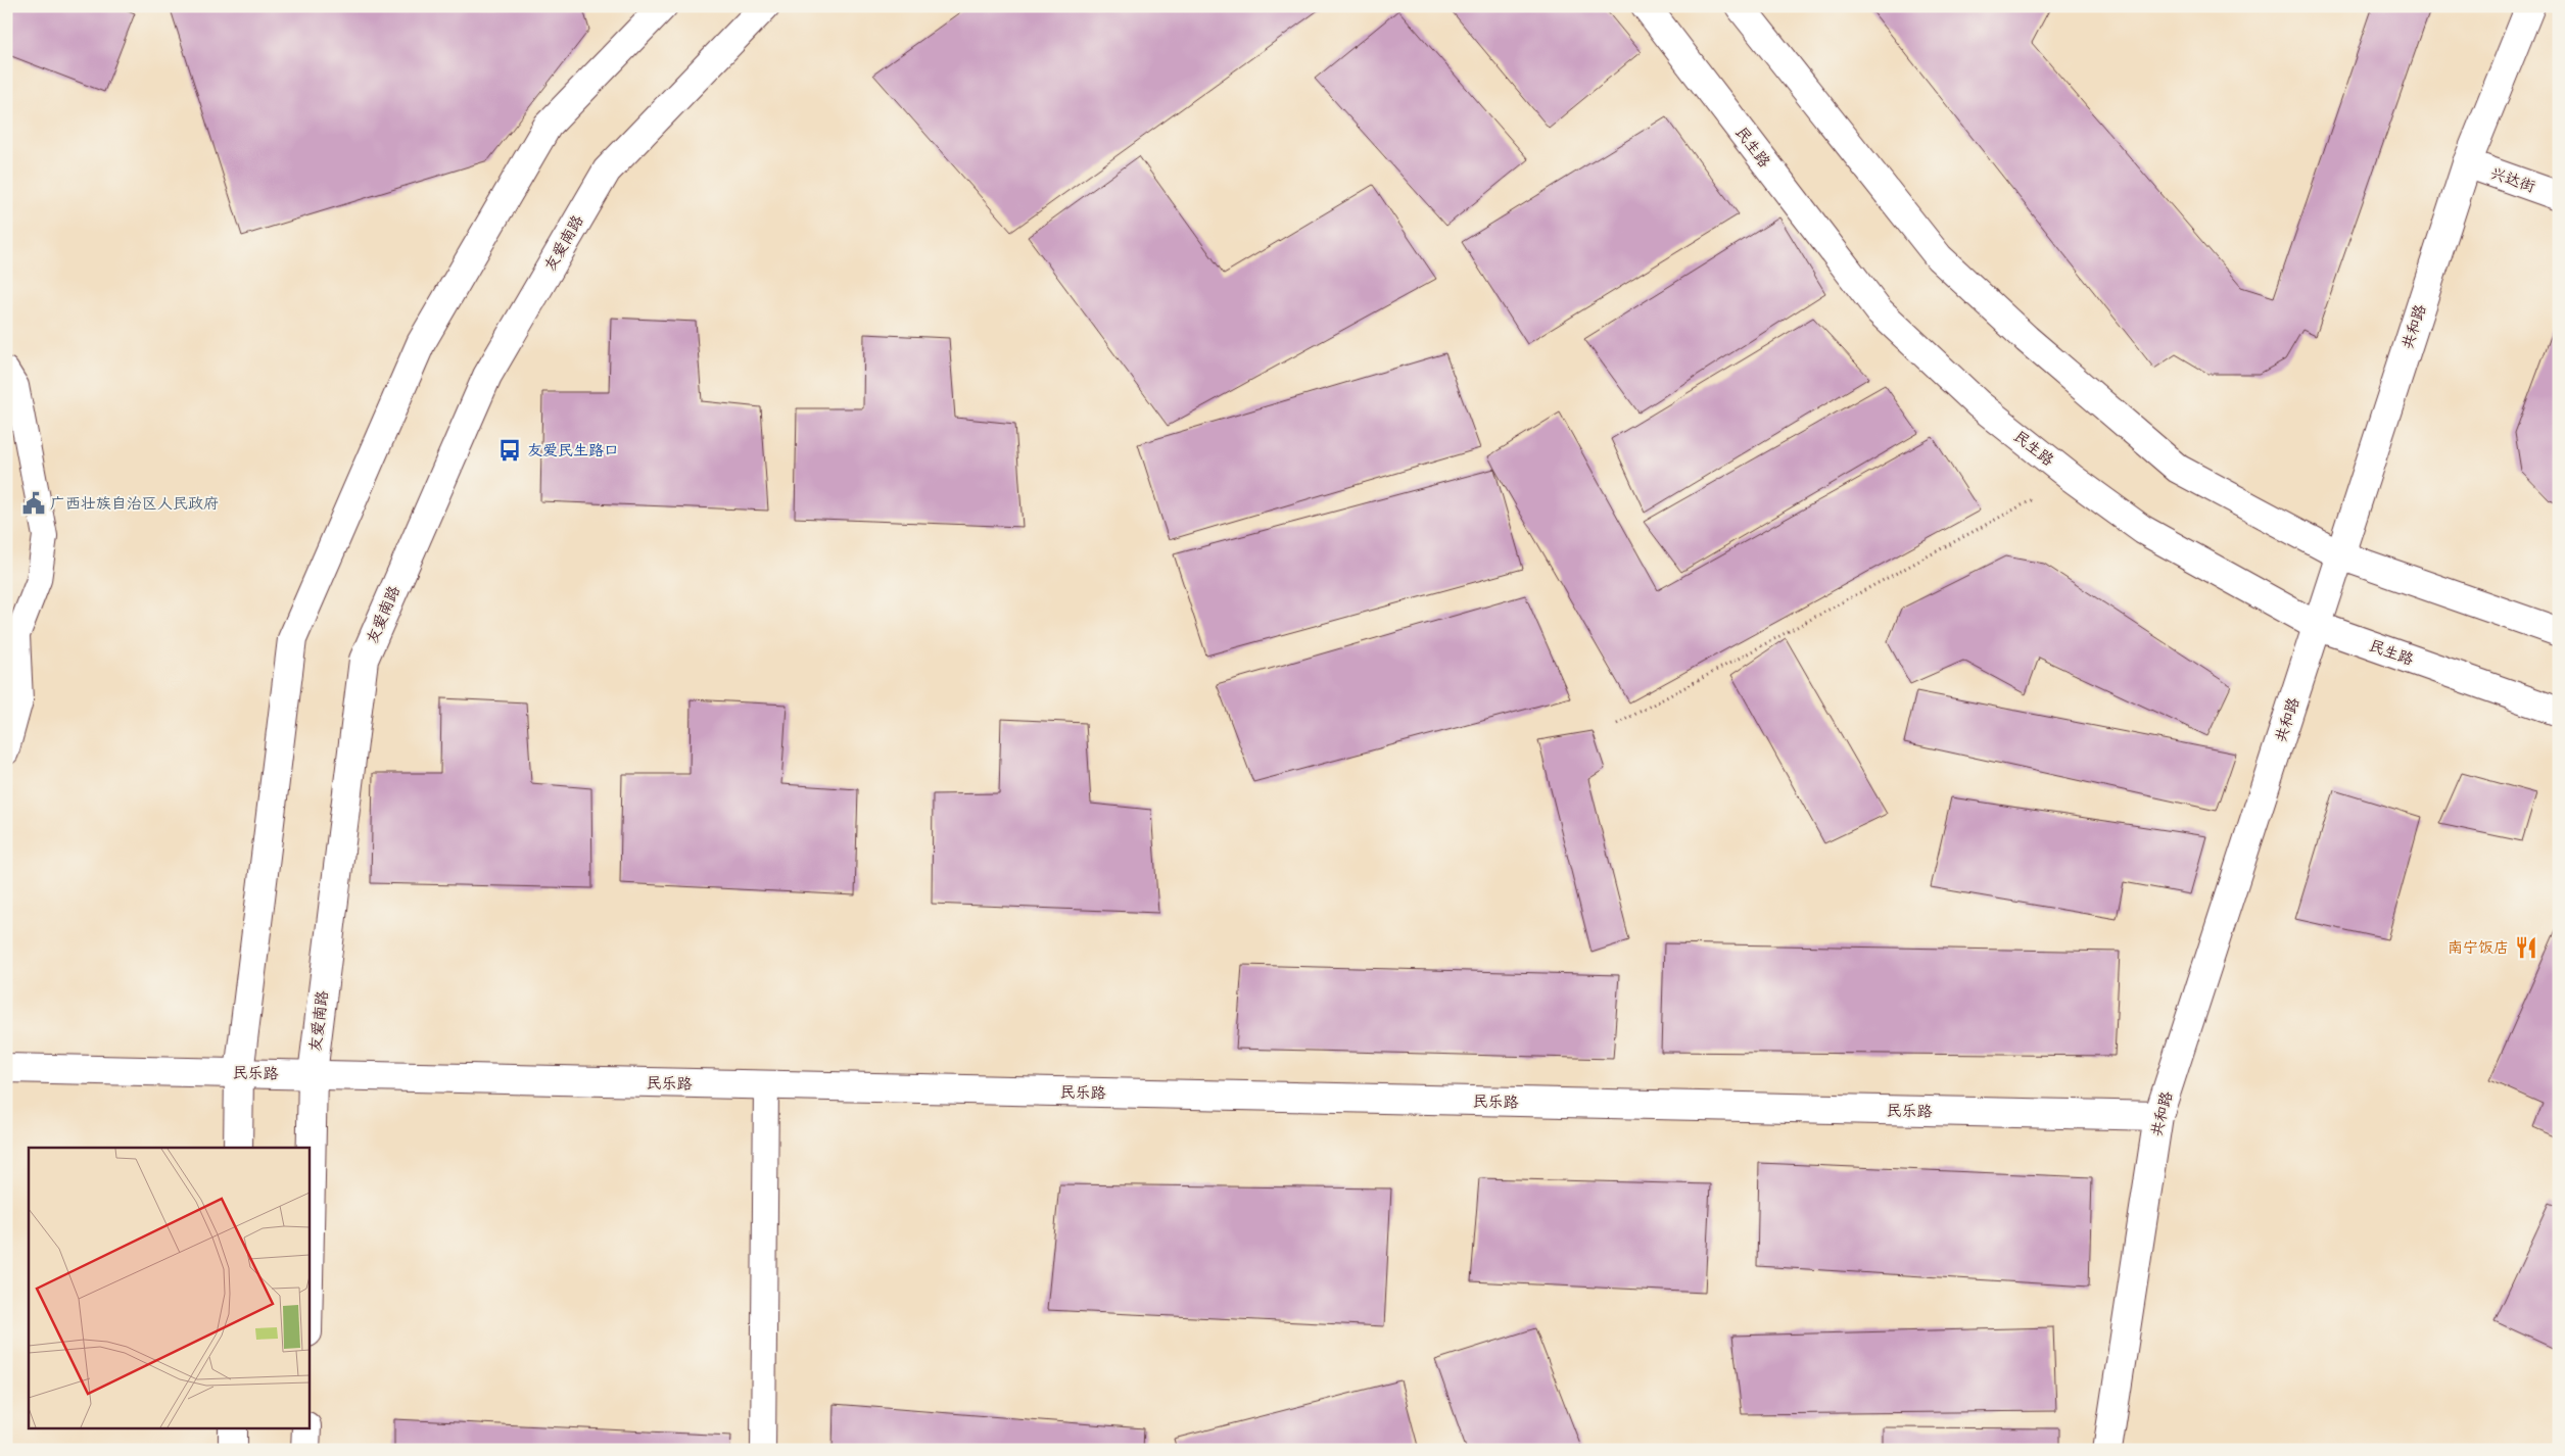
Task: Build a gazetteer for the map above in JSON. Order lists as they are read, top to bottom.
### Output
{
  "streets": {
    "main road": [
      "民生路",
      "兴达街",
      "友爱南路",
      "共和路",
      "民乐路"
    ]
  },
  "crossings": [
    ["民生路", "共和路"],
    ["兴达街", "共和路"],
    ["友爱南路", "民乐路"],
    ["共和路", "民乐路"]
  ],
  "places": {
    "bus stop": ["友爱民生路口"],
    "public building": ["广西壮族自治区人民政府"],
    "restaurant": ["南宁饭店"]
  }
}
